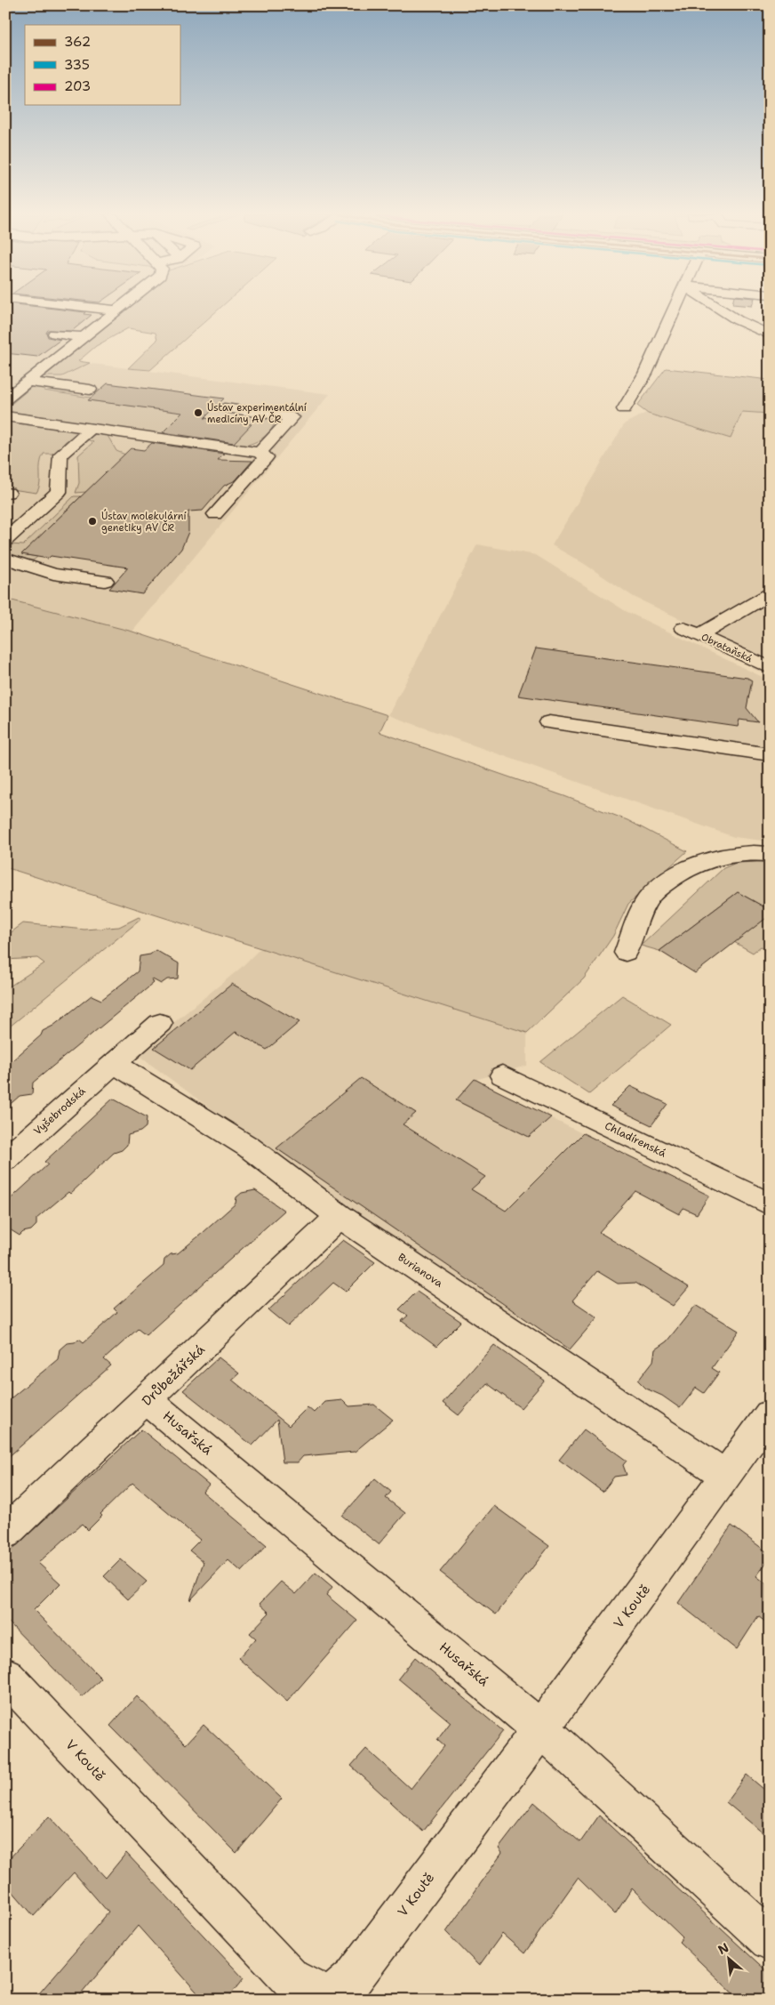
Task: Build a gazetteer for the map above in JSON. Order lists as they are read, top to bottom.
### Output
{
  "streets": {
    "street": [
      "Obrataňská",
      "Vyšebrodská",
      "Chladírenská",
      "Burianova",
      "Drůbežářská",
      "Husařská",
      "V Koutě"
    ]
  },
  "crossings": [
    ["Vyšebrodská", "Burianova"],
    ["Burianova", "Drůbežářská"],
    ["Burianova", "V Koutě"],
    ["Drůbežářská", "Husařská"],
    ["Husařská", "V Koutě"]
  ],
  "places": ["Ústav experimentální medicíny AV ČR", "Ústav molekulární genetiky AV ČR"],
  "legend": ["362", "335", "203"],
  "north": "top left"
}
